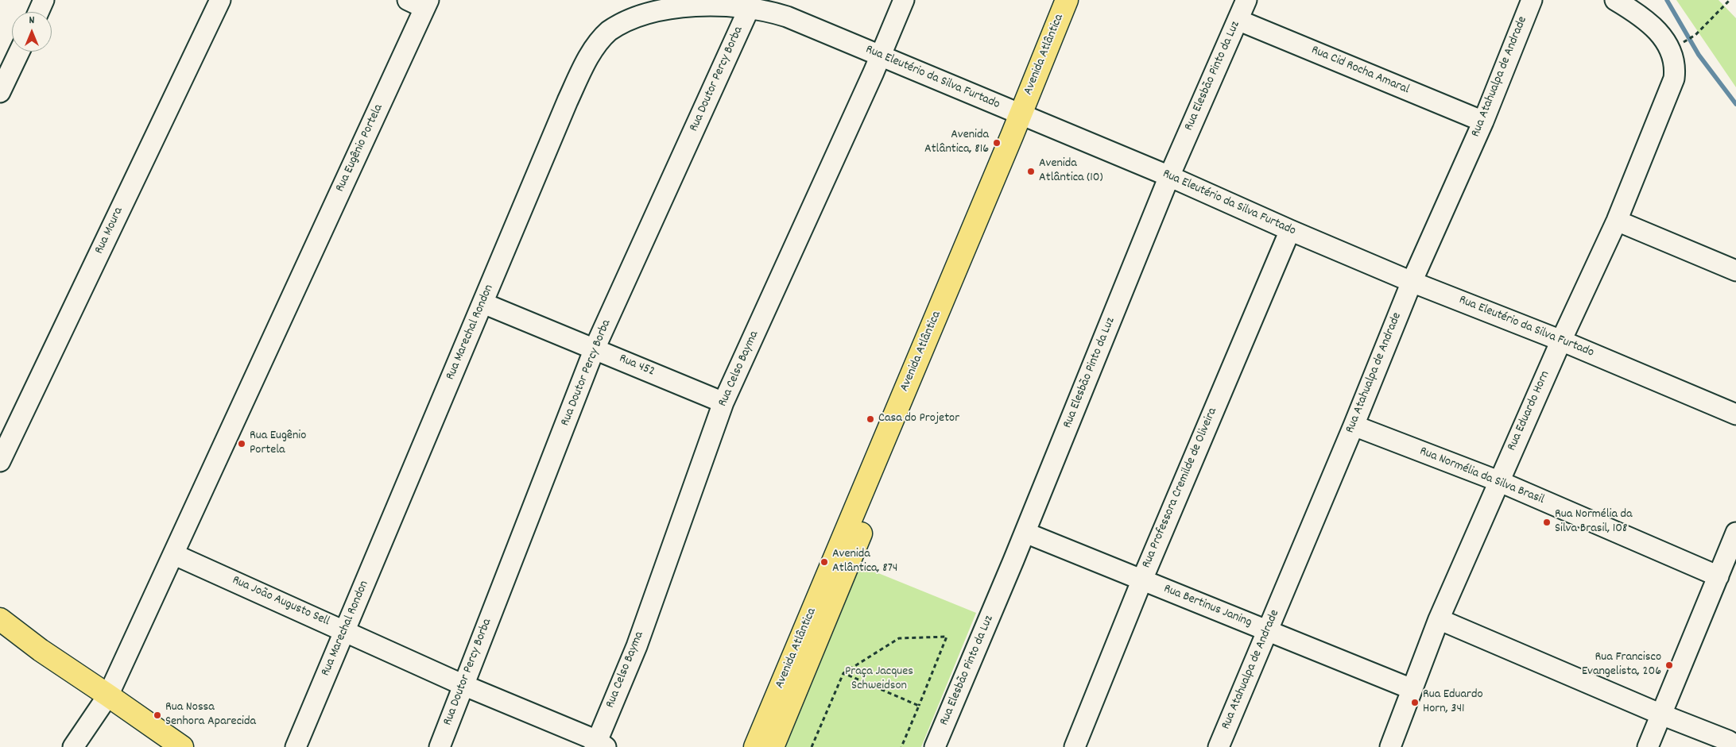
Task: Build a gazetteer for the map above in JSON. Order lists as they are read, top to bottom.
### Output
{
  "streets": {
    "main road": ["Avenida Atlântica"],
    "street": [
      "Rua Cid Rocha Amaral",
      "Rua Elesbão Pinto da Luz",
      "Rua Atahualpa de Andrade",
      "Rua Eleutério da Silva Furtado",
      "Rua Doutor Percy Borba",
      "Rua Eugênio Portela",
      "Rua Moura",
      "Rua Marechal Rondon",
      "Rua 452",
      "Rua Celso Bayma",
      "Rua Eduardo Horn",
      "Rua Normélia da Silva Brasil",
      "Rua Professora Cremilde de Oliveira",
      "Rua João Augusto Sell",
      "Rua Bertinus Janing"
    ]
  },
  "crossings": [
    ["Avenida Atlântica", "Rua Eleutério da Silva Furtado"],
    ["Rua Cid Rocha Amaral", "Rua Elesbão Pinto da Luz"],
    ["Rua Cid Rocha Amaral", "Rua Atahualpa de Andrade"],
    ["Rua Elesbão Pinto da Luz", "Rua Eleutério da Silva Furtado"],
    ["Rua Elesbão Pinto da Luz", "Rua Bertinus Janing"],
    ["Rua Atahualpa de Andrade", "Rua Eleutério da Silva Furtado"],
    ["Rua Atahualpa de Andrade", "Rua Normélia da Silva Brasil"],
    ["Rua Atahualpa de Andrade", "Rua Bertinus Janing"],
    ["Rua Eleutério da Silva Furtado", "Rua Doutor Percy Borba"],
    ["Rua Eleutério da Silva Furtado", "Rua Marechal Rondon"],
    ["Rua Eleutério da Silva Furtado", "Rua Celso Bayma"],
    ["Rua Eleutério da Silva Furtado", "Rua Eduardo Horn"],
    ["Rua Eleutério da Silva Furtado", "Rua Professora Cremilde de Oliveira"],
    ["Rua Doutor Percy Borba", "Rua 452"],
    ["Rua Doutor Percy Borba", "Rua João Augusto Sell"],
    ["Rua Eugênio Portela", "Rua João Augusto Sell"],
    ["Rua Marechal Rondon", "Rua 452"],
    ["Rua Marechal Rondon", "Rua João Augusto Sell"],
    ["Rua 452", "Rua Celso Bayma"],
    ["Rua Celso Bayma", "Rua João Augusto Sell"],
    ["Rua Eduardo Horn", "Rua Normélia da Silva Brasil"],
    ["Rua Eduardo Horn", "Rua Bertinus Janing"],
    ["Rua Professora Cremilde de Oliveira", "Rua Bertinus Janing"]
  ],
  "parks": ["Praça Jacques Schweidson"],
  "places": [
    "Avenida Atlântica, 816",
    "Avenida Atlântica (10)",
    "Casa do Projetor",
    "Rua Eugênio Portela",
    "Rua Normélia da Silva Brasil, 108",
    "Avenida Atlântica, 874",
    "Rua Francisco Evangelista, 206",
    "Rua Eduardo Horn, 341",
    "Rua Nossa Senhora Aparecida"
  ],
  "north": "top"
}
